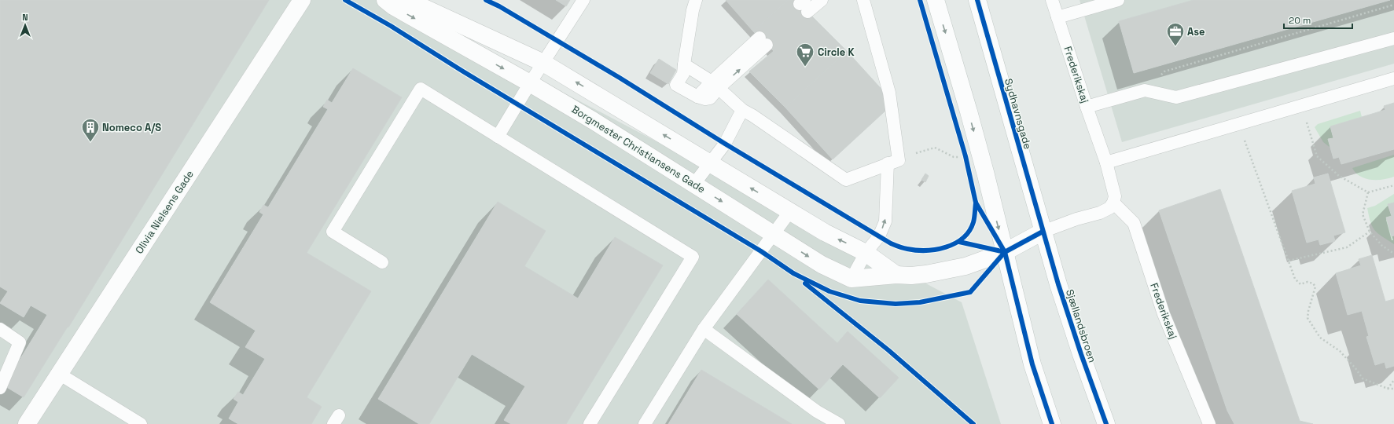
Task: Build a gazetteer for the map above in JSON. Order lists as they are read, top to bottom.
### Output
{
  "streets": {
    "street": [
      "Sydhavnsgade",
      "Borgmester Christiansens Gade",
      "Olivia Nielsens Gade",
      "Sjællandsbroen"
    ],
    "lane": ["Frederikskaj"]
  },
  "crossings": [
    ["Sydhavnsgade", "Sjællandsbroen"]
  ],
  "places": {
    "office": ["Ase"],
    "supermarket": ["Circle K"],
    "building": ["Nomeco A/S"]
  },
  "scale_bar": "20 m",
  "north": "top"
}
